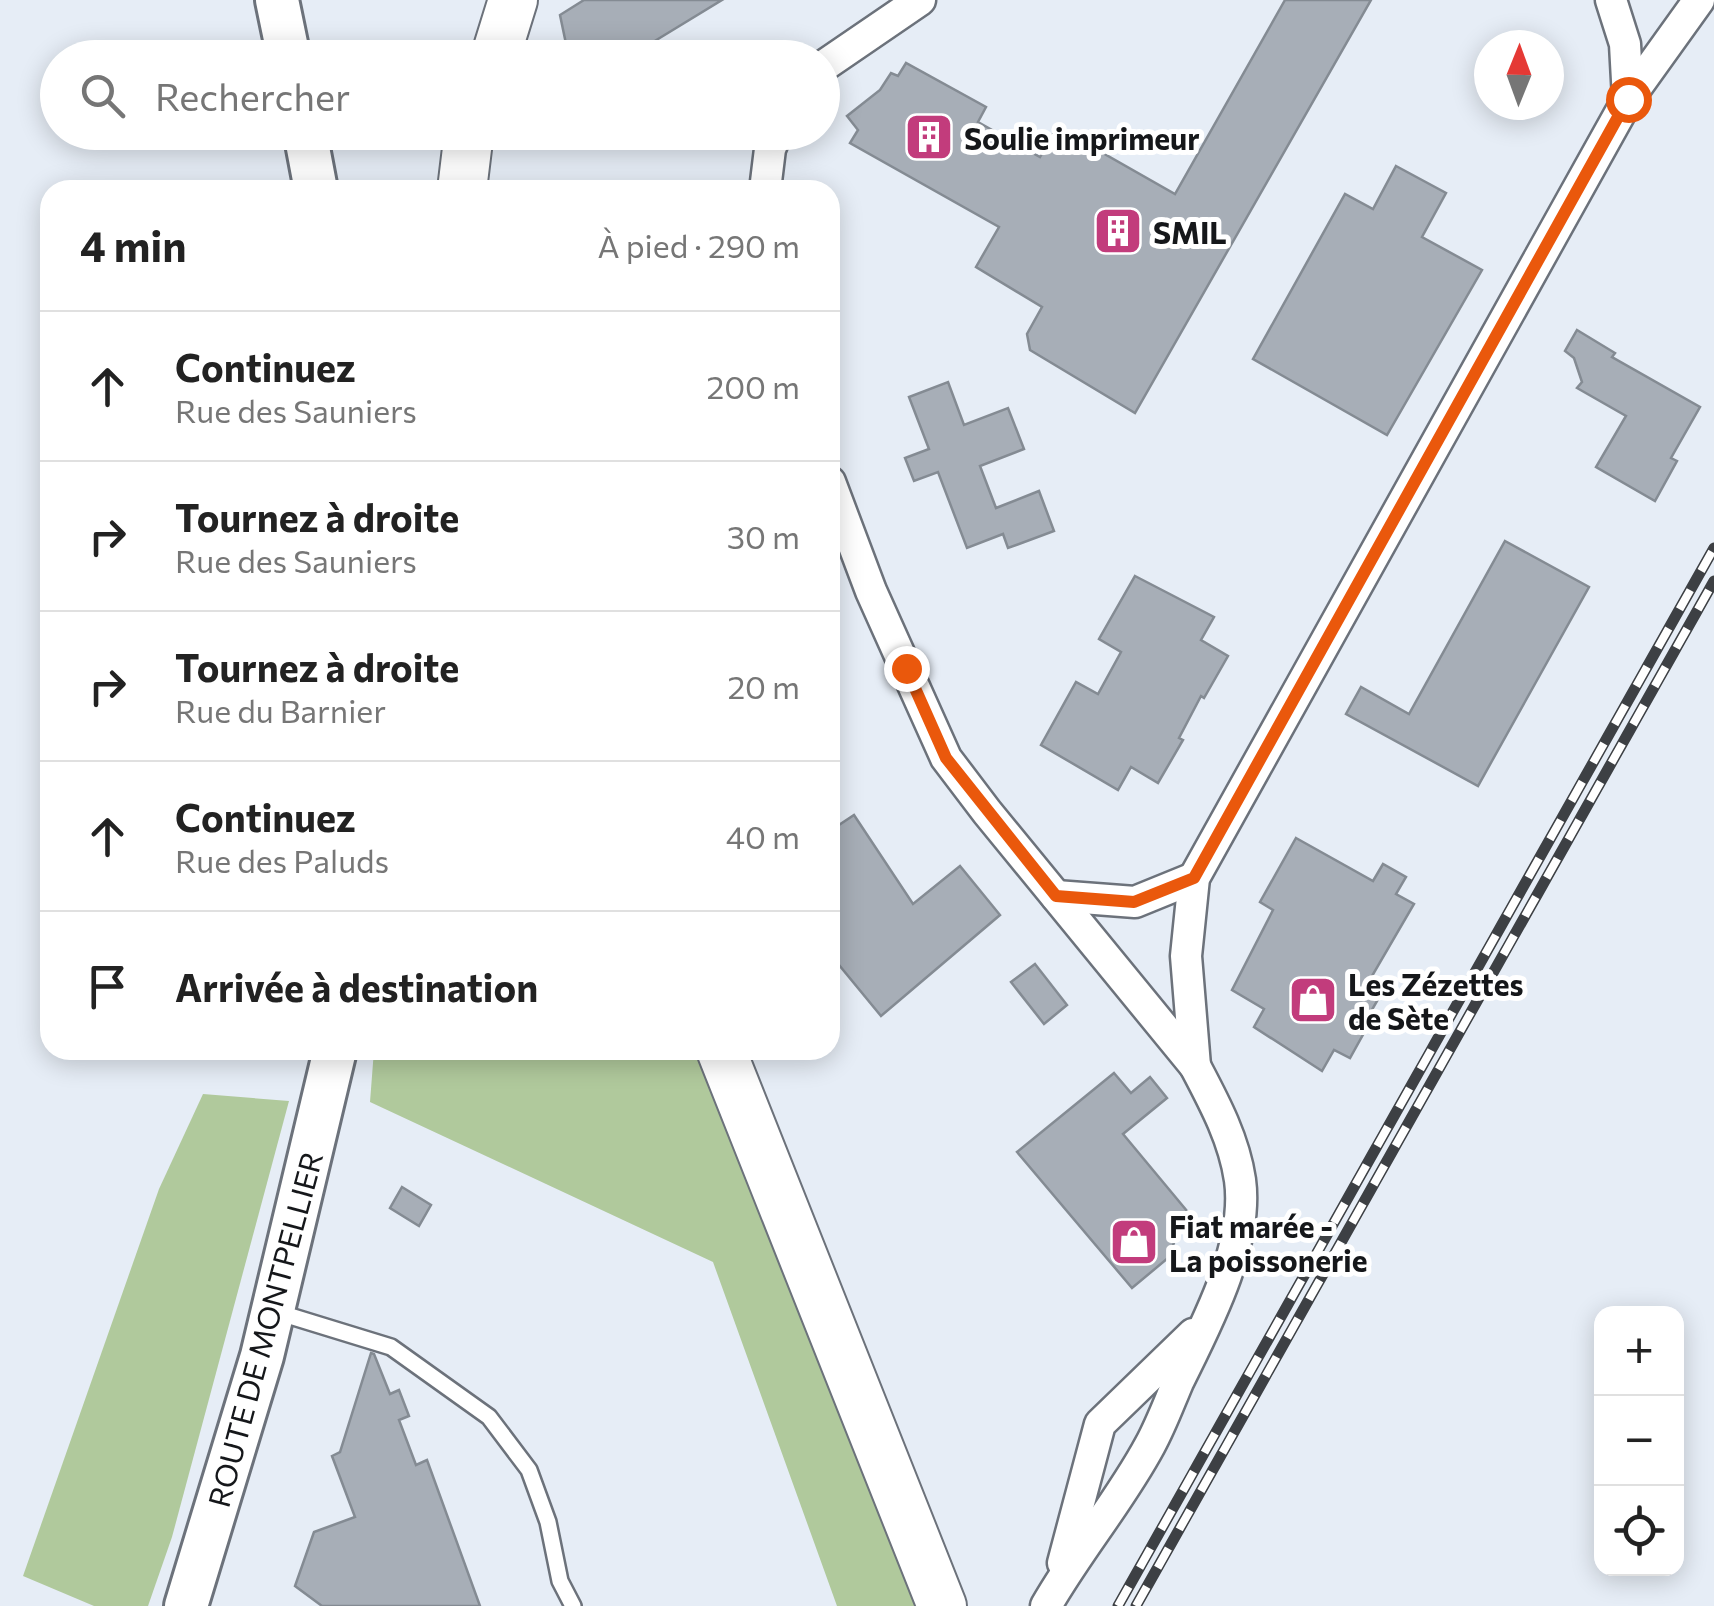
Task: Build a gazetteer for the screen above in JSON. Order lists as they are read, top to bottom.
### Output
{
  "streets": {
    "main road": ["ROUTE DE MONTPELLIER"]
  },
  "places": {
    "building": ["Soulie imprimeur", "SMIL"],
    "shop": ["Les Zézettes de Sète", "Fiat marée - La poissonerie"]
  },
  "north": "top",
  "page": {
    "search": "Rechercher",
    "heading": ["4 min", "À pied · 290 m"],
    "list": [
      ["Continuez", "Rue des Sauniers", "200 m"],
      ["Tournez à droite", "Rue des Sauniers", "30 m"],
      ["Tournez à droite", "Rue du Barnier", "20 m"],
      ["Continuez", "Rue des Paluds", "40 m"],
      "Arrivée à destination"
    ],
    "map_buttons": ["+", "−"]
  }
}
